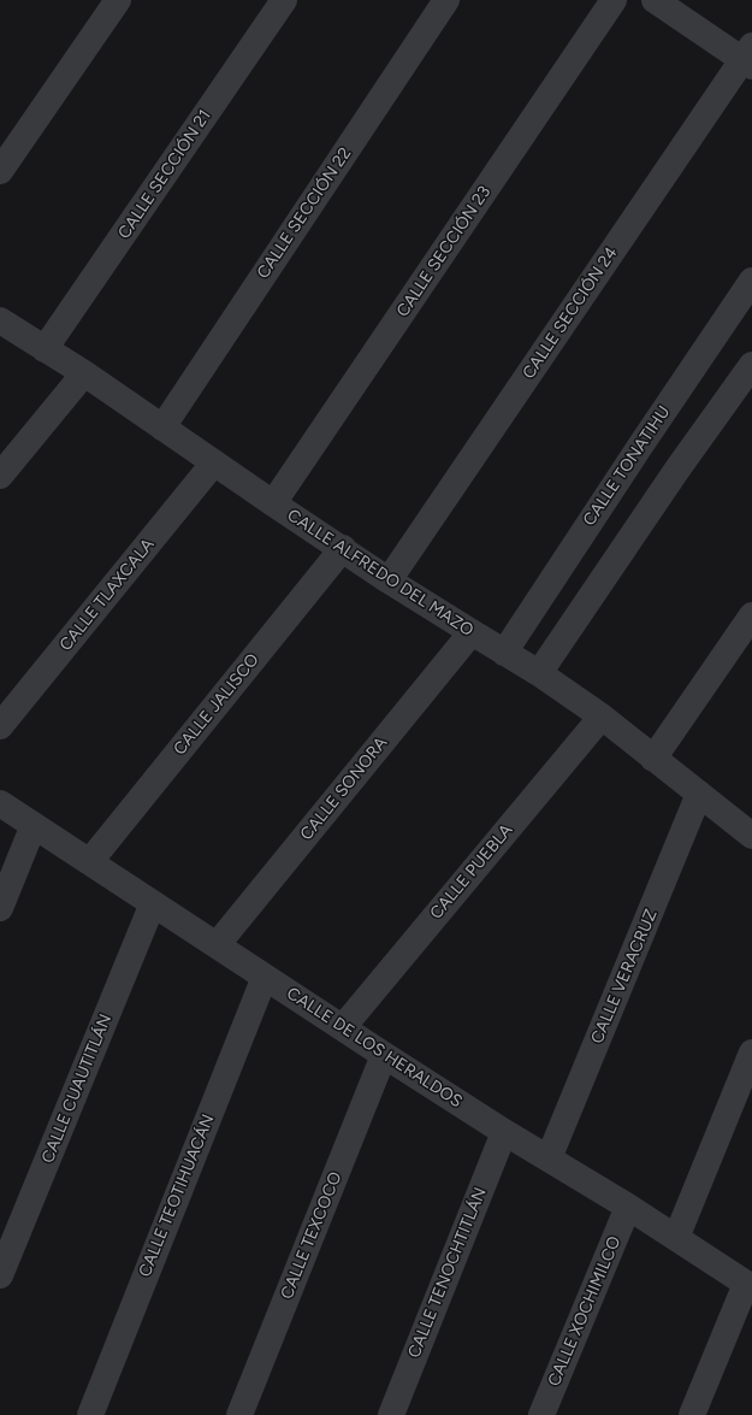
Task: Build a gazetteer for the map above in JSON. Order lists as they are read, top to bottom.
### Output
{
  "streets": {
    "street": [
      "CALLE SECCIÓN 21",
      "CALLE SECCIÓN 22",
      "CALLE SECCIÓN 23",
      "CALLE SECCIÓN 24",
      "CALLE TONATIHU",
      "CALLE ALFREDO DEL MAZO",
      "CALLE TLAXCALA",
      "CALLE JALISCO",
      "CALLE SONORA",
      "CALLE PUEBLA",
      "CALLE VERACRUZ",
      "CALLE DE LOS HERALDOS",
      "CALLE CUAUTITLÁN",
      "CALLE TEOTIHUACÁN",
      "CALLE TEXCOCO",
      "CALLE TENOCHTITLÁN",
      "CALLE XOCHIMILCO"
    ]
  },
  "crossings": [
    ["CALLE SECCIÓN 21", "CALLE ALFREDO DEL MAZO"],
    ["CALLE SECCIÓN 22", "CALLE ALFREDO DEL MAZO"],
    ["CALLE SECCIÓN 23", "CALLE ALFREDO DEL MAZO"],
    ["CALLE SECCIÓN 24", "CALLE ALFREDO DEL MAZO"],
    ["CALLE TONATIHU", "CALLE ALFREDO DEL MAZO"],
    ["CALLE ALFREDO DEL MAZO", "CALLE TLAXCALA"],
    ["CALLE ALFREDO DEL MAZO", "CALLE JALISCO"],
    ["CALLE ALFREDO DEL MAZO", "CALLE SONORA"],
    ["CALLE ALFREDO DEL MAZO", "CALLE PUEBLA"],
    ["CALLE ALFREDO DEL MAZO", "CALLE VERACRUZ"],
    ["CALLE JALISCO", "CALLE DE LOS HERALDOS"],
    ["CALLE SONORA", "CALLE DE LOS HERALDOS"],
    ["CALLE PUEBLA", "CALLE DE LOS HERALDOS"],
    ["CALLE VERACRUZ", "CALLE DE LOS HERALDOS"],
    ["CALLE DE LOS HERALDOS", "CALLE CUAUTITLÁN"],
    ["CALLE DE LOS HERALDOS", "CALLE TEOTIHUACÁN"],
    ["CALLE DE LOS HERALDOS", "CALLE TEXCOCO"],
    ["CALLE DE LOS HERALDOS", "CALLE TENOCHTITLÁN"],
    ["CALLE DE LOS HERALDOS", "CALLE XOCHIMILCO"]
  ]
}
